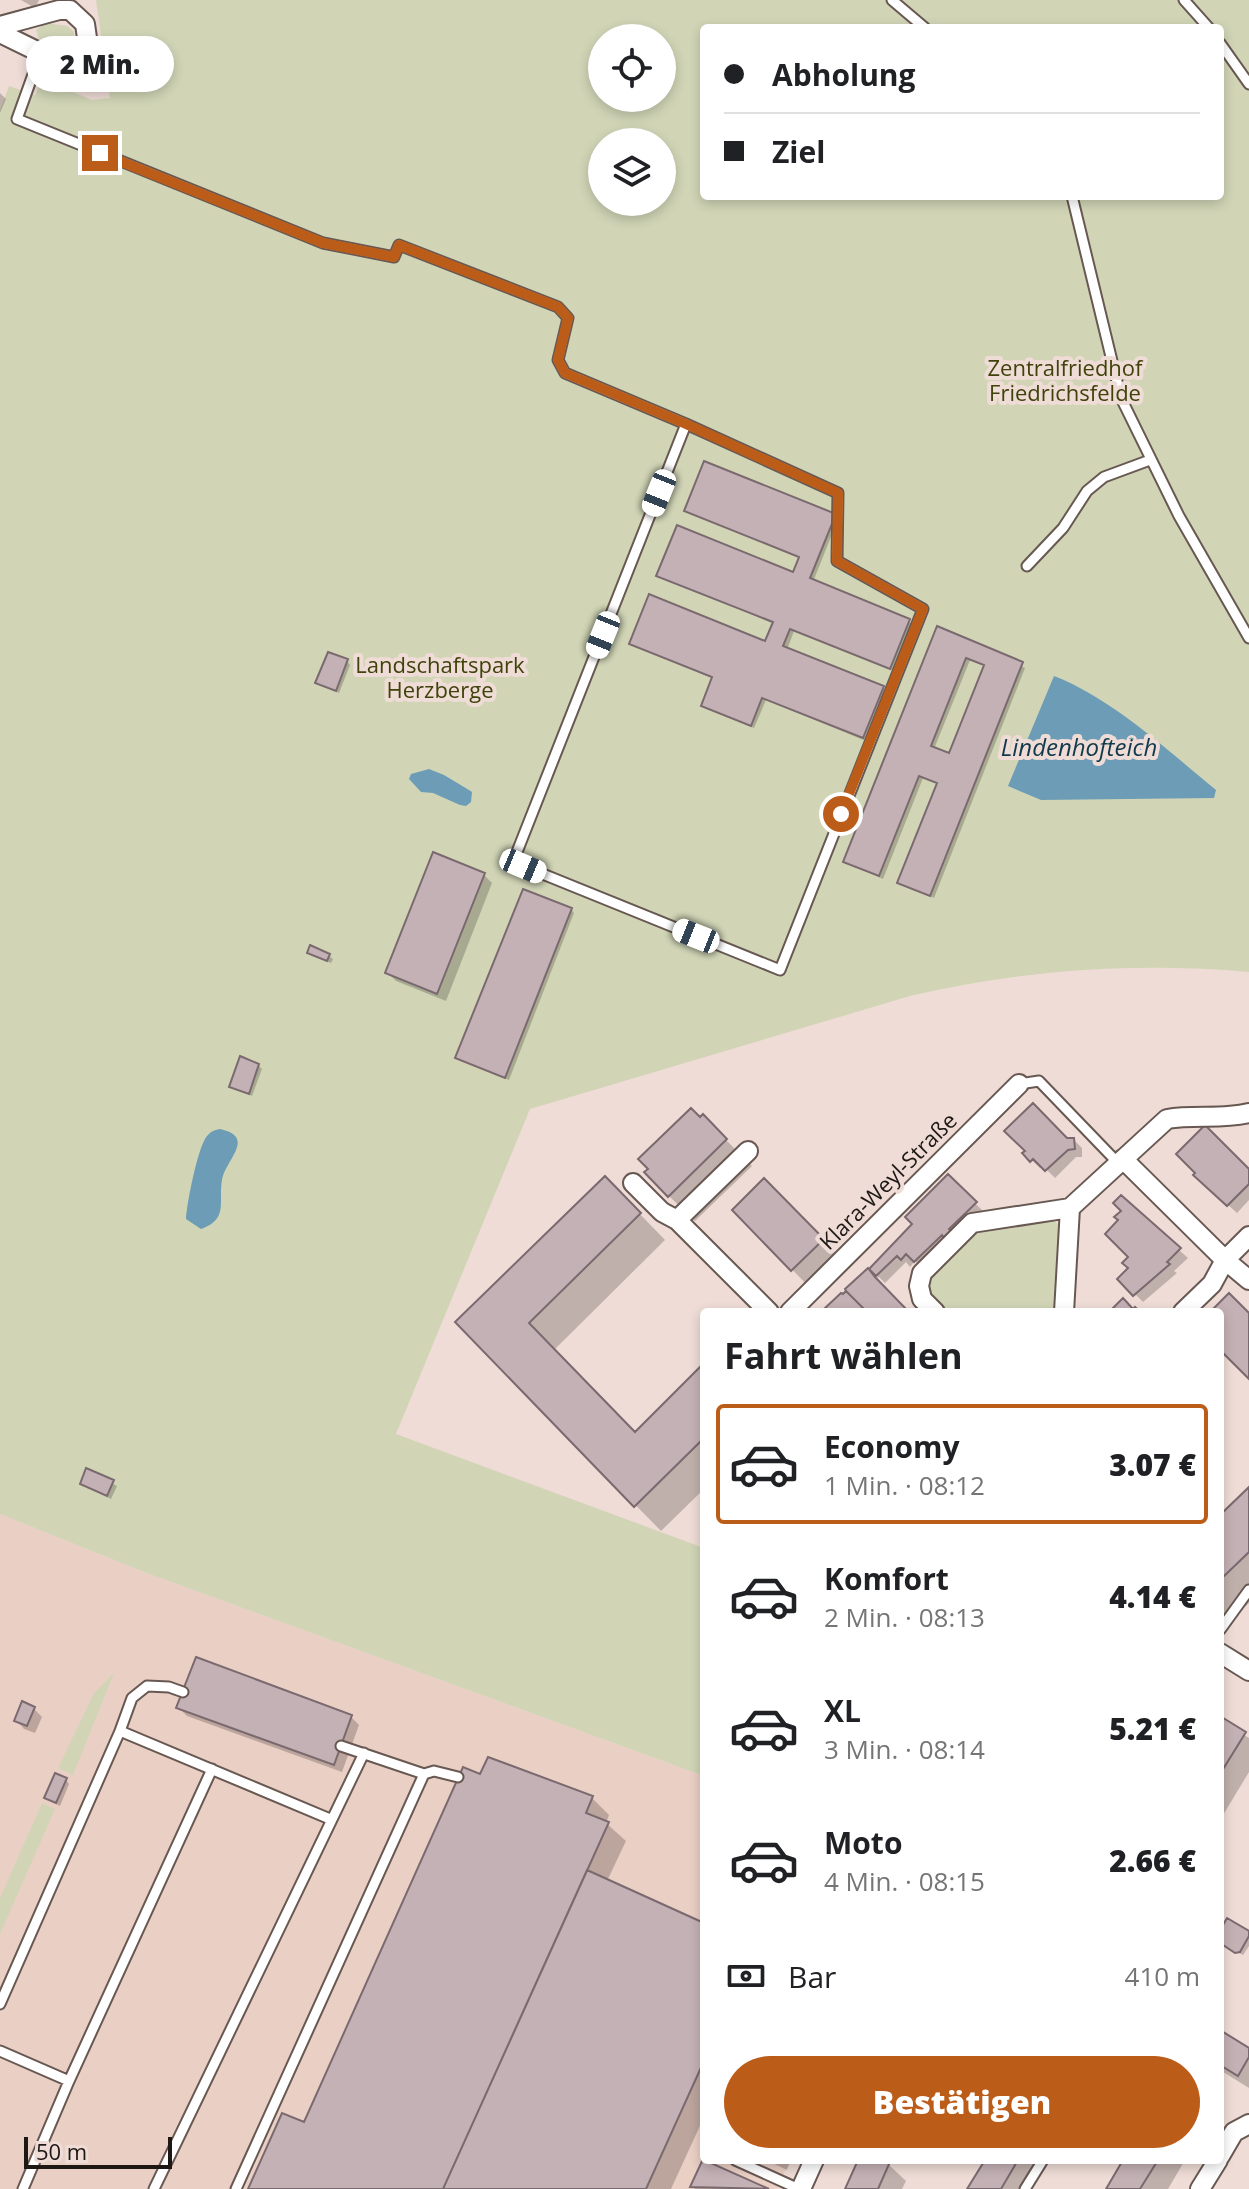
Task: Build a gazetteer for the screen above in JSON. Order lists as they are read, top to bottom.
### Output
{
  "streets": {
    "street": ["Klara-Weyl-Straße"]
  },
  "water": ["Lindenhofteich"],
  "parks": ["Zentralfriedhof Friedrichsfelde", "Landschaftspark Herzberge"],
  "scale_bar": "50 m",
  "page": {
    "banner": ["Abholung", "Ziel"],
    "bubble": "2 Min.",
    "heading": "Fahrt wählen",
    "list": [
      {
        "name": "Economy",
        "note": "1 Min. · 08:12",
        "value": "3.07 €"
      },
      {
        "name": "Komfort",
        "note": "2 Min. · 08:13",
        "value": "4.14 €"
      },
      {
        "name": "XL",
        "note": "3 Min. · 08:14",
        "value": "5.21 €"
      },
      {
        "name": "Moto",
        "note": "4 Min. · 08:15",
        "value": "2.66 €"
      }
    ],
    "pay": ["Bar", "410 m"],
    "buttons": "Bestätigen",
    "scale": "50 m"
  }
}
